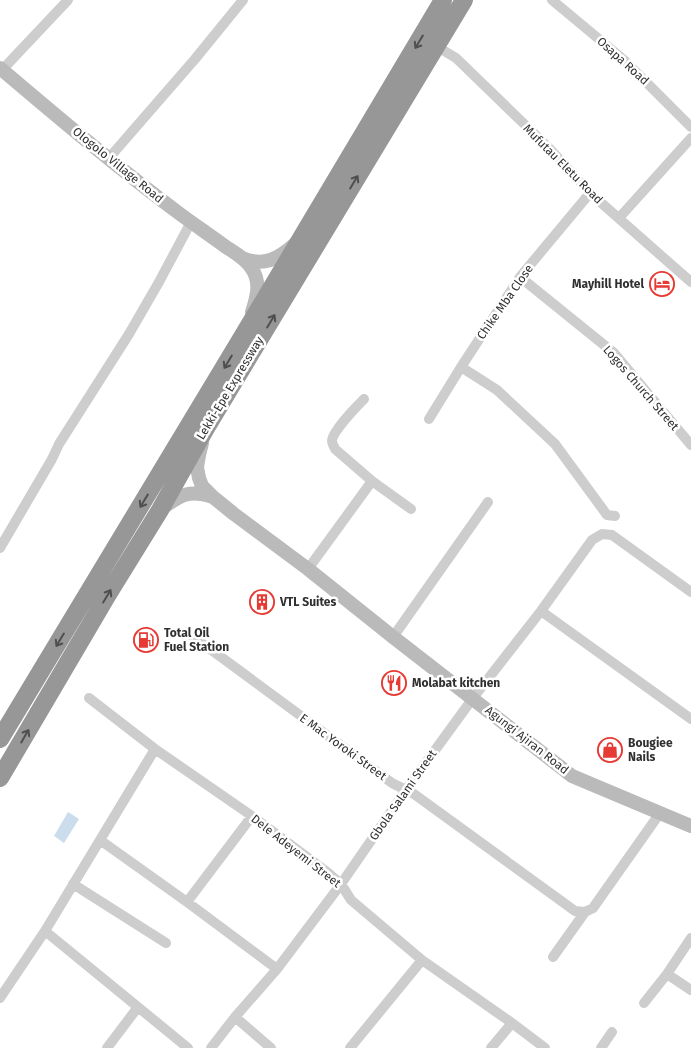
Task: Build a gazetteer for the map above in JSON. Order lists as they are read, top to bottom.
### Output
{
  "streets": {
    "highway": ["Lekki-Epe Expressway"],
    "street": [
      "Osapa Road",
      "Mufutau Eletu Road",
      "Ologolo Village Road",
      "Chike Mba Close",
      "Logos Church Street",
      "Agungi Ajiran Road",
      "E Mac Yoroki Street",
      "Gbola Salami Street",
      "Dele Adeyemi Street"
    ]
  },
  "crossings": [
    ["Mufutau Eletu Road", "Chike Mba Close"],
    ["Mufutau Eletu Road", "Lekki-Epe Expressway"],
    ["Chike Mba Close", "Logos Church Street"],
    ["Lekki-Epe Expressway", "Agungi Ajiran Road"],
    ["Agungi Ajiran Road", "Gbola Salami Street"],
    ["E Mac Yoroki Street", "Gbola Salami Street"],
    ["Gbola Salami Street", "Dele Adeyemi Street"]
  ],
  "places": {
    "hotel": ["Mayhill Hotel"],
    "building": ["VTL Suites"],
    "fuel station": ["Total Oil Fuel Station"],
    "restaurant": ["Molabat kitchen"],
    "shop": ["Bougiee Nails"]
  }
}
